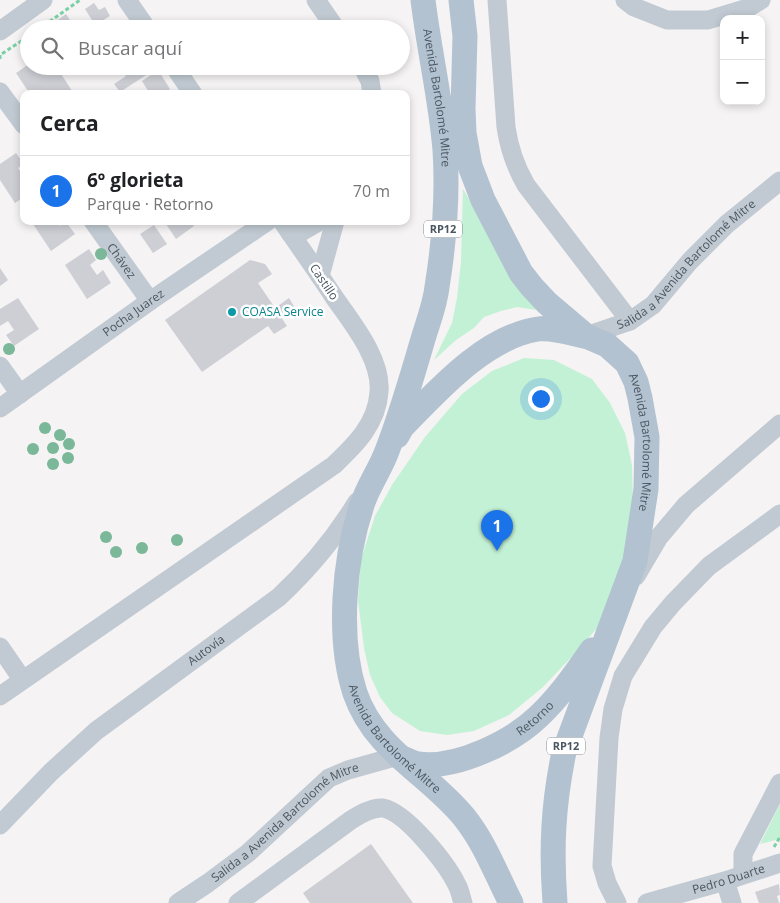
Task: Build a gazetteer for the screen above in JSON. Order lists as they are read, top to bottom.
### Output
{
  "streets": {
    "main road": ["Avenida Bartolomé Mitre", "RP12", "Retorno"],
    "street": [
      "Chávez",
      "Salida a Avenida Bartolomé Mitre",
      "Castillo",
      "Pocha Juarez",
      "Autovía",
      "Pedro Duarte"
    ]
  },
  "crossings": [
    ["Avenida Bartolomé Mitre", "RP12"],
    ["Avenida Bartolomé Mitre", "Salida a Avenida Bartolomé Mitre"],
    ["Avenida Bartolomé Mitre", "Autovía"],
    ["Avenida Bartolomé Mitre", "Retorno"],
    ["RP12", "Salida a Avenida Bartolomé Mitre"],
    ["RP12", "Autovía"],
    ["Chávez", "Pocha Juarez"],
    ["Salida a Avenida Bartolomé Mitre", "Retorno"]
  ],
  "places": ["COASA Service"],
  "page": {
    "map_buttons": ["+", "−"],
    "search": "Buscar aquí",
    "heading": "Cerca",
    "list": [
      {
        "mark": "1",
        "name": "6º glorieta",
        "note": "Parque · Retorno",
        "value": "70 m"
      }
    ],
    "pins": "1"
  }
}
